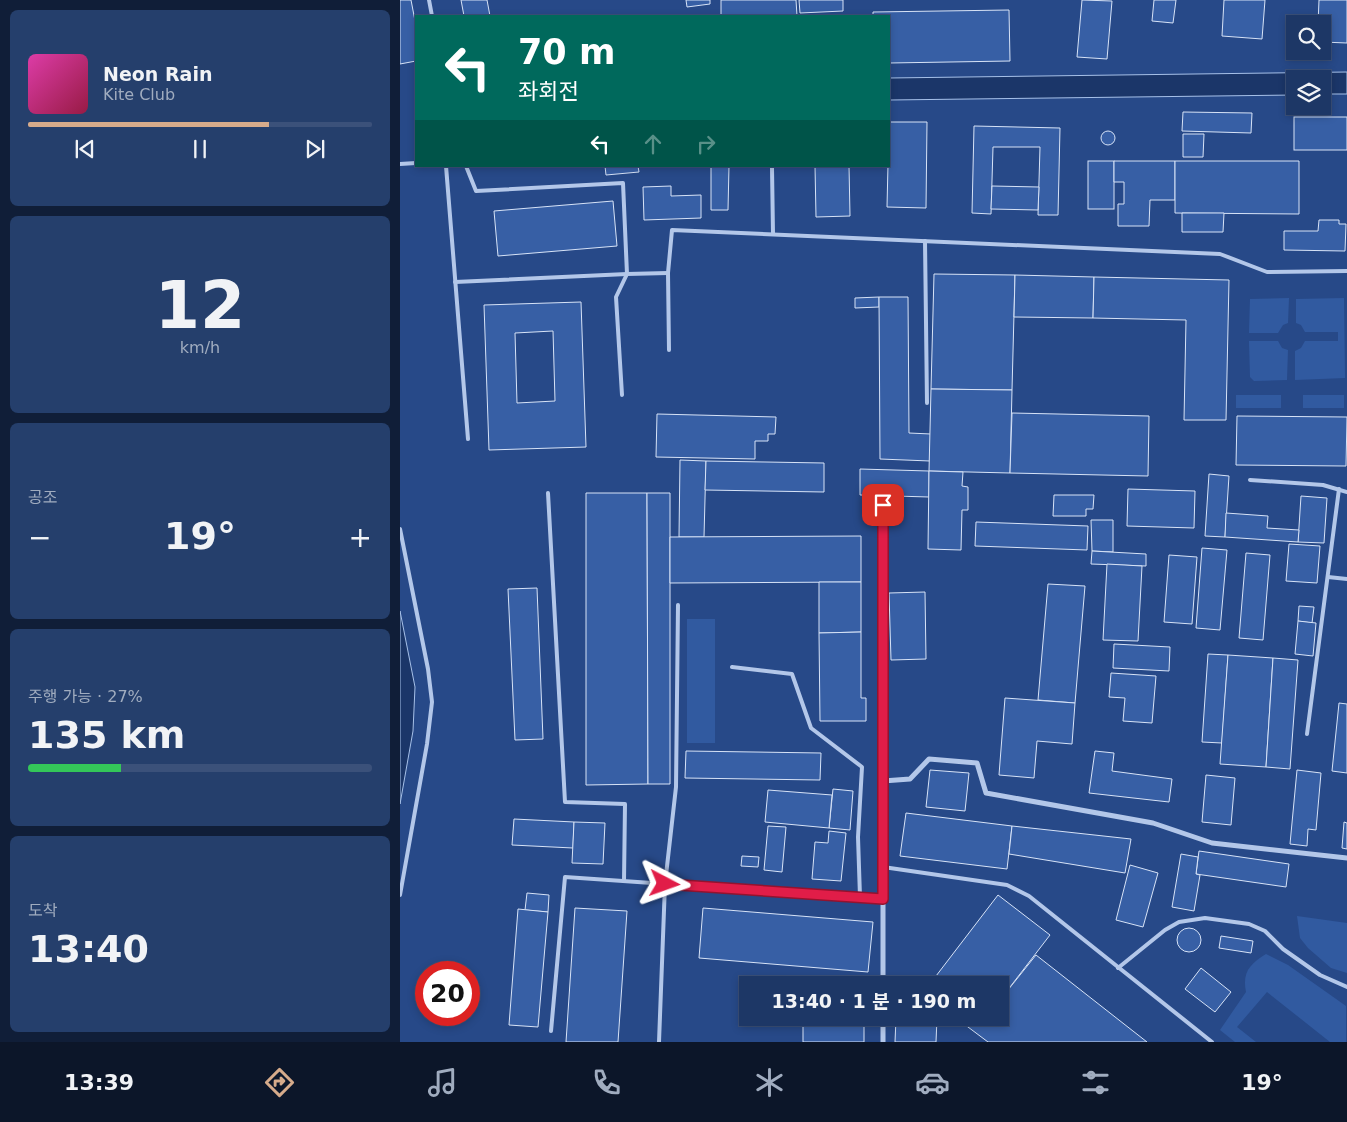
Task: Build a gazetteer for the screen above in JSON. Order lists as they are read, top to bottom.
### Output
{
  "page": {
    "turn": ["70 m", "좌회전"],
    "song": ["Neon Rain", "Kite Club"],
    "tile": [
      ["12", "km/h"],
      "공조",
      ["주행 가능 · 27%", "135 km"],
      ["도착", "13:40"]
    ],
    "heat": ["−", "19°", "+"],
    "limit": "20",
    "trip": "13:40 · 1 분 · 190 m",
    "tabs": ["13:39", "19°"]
  }
}
